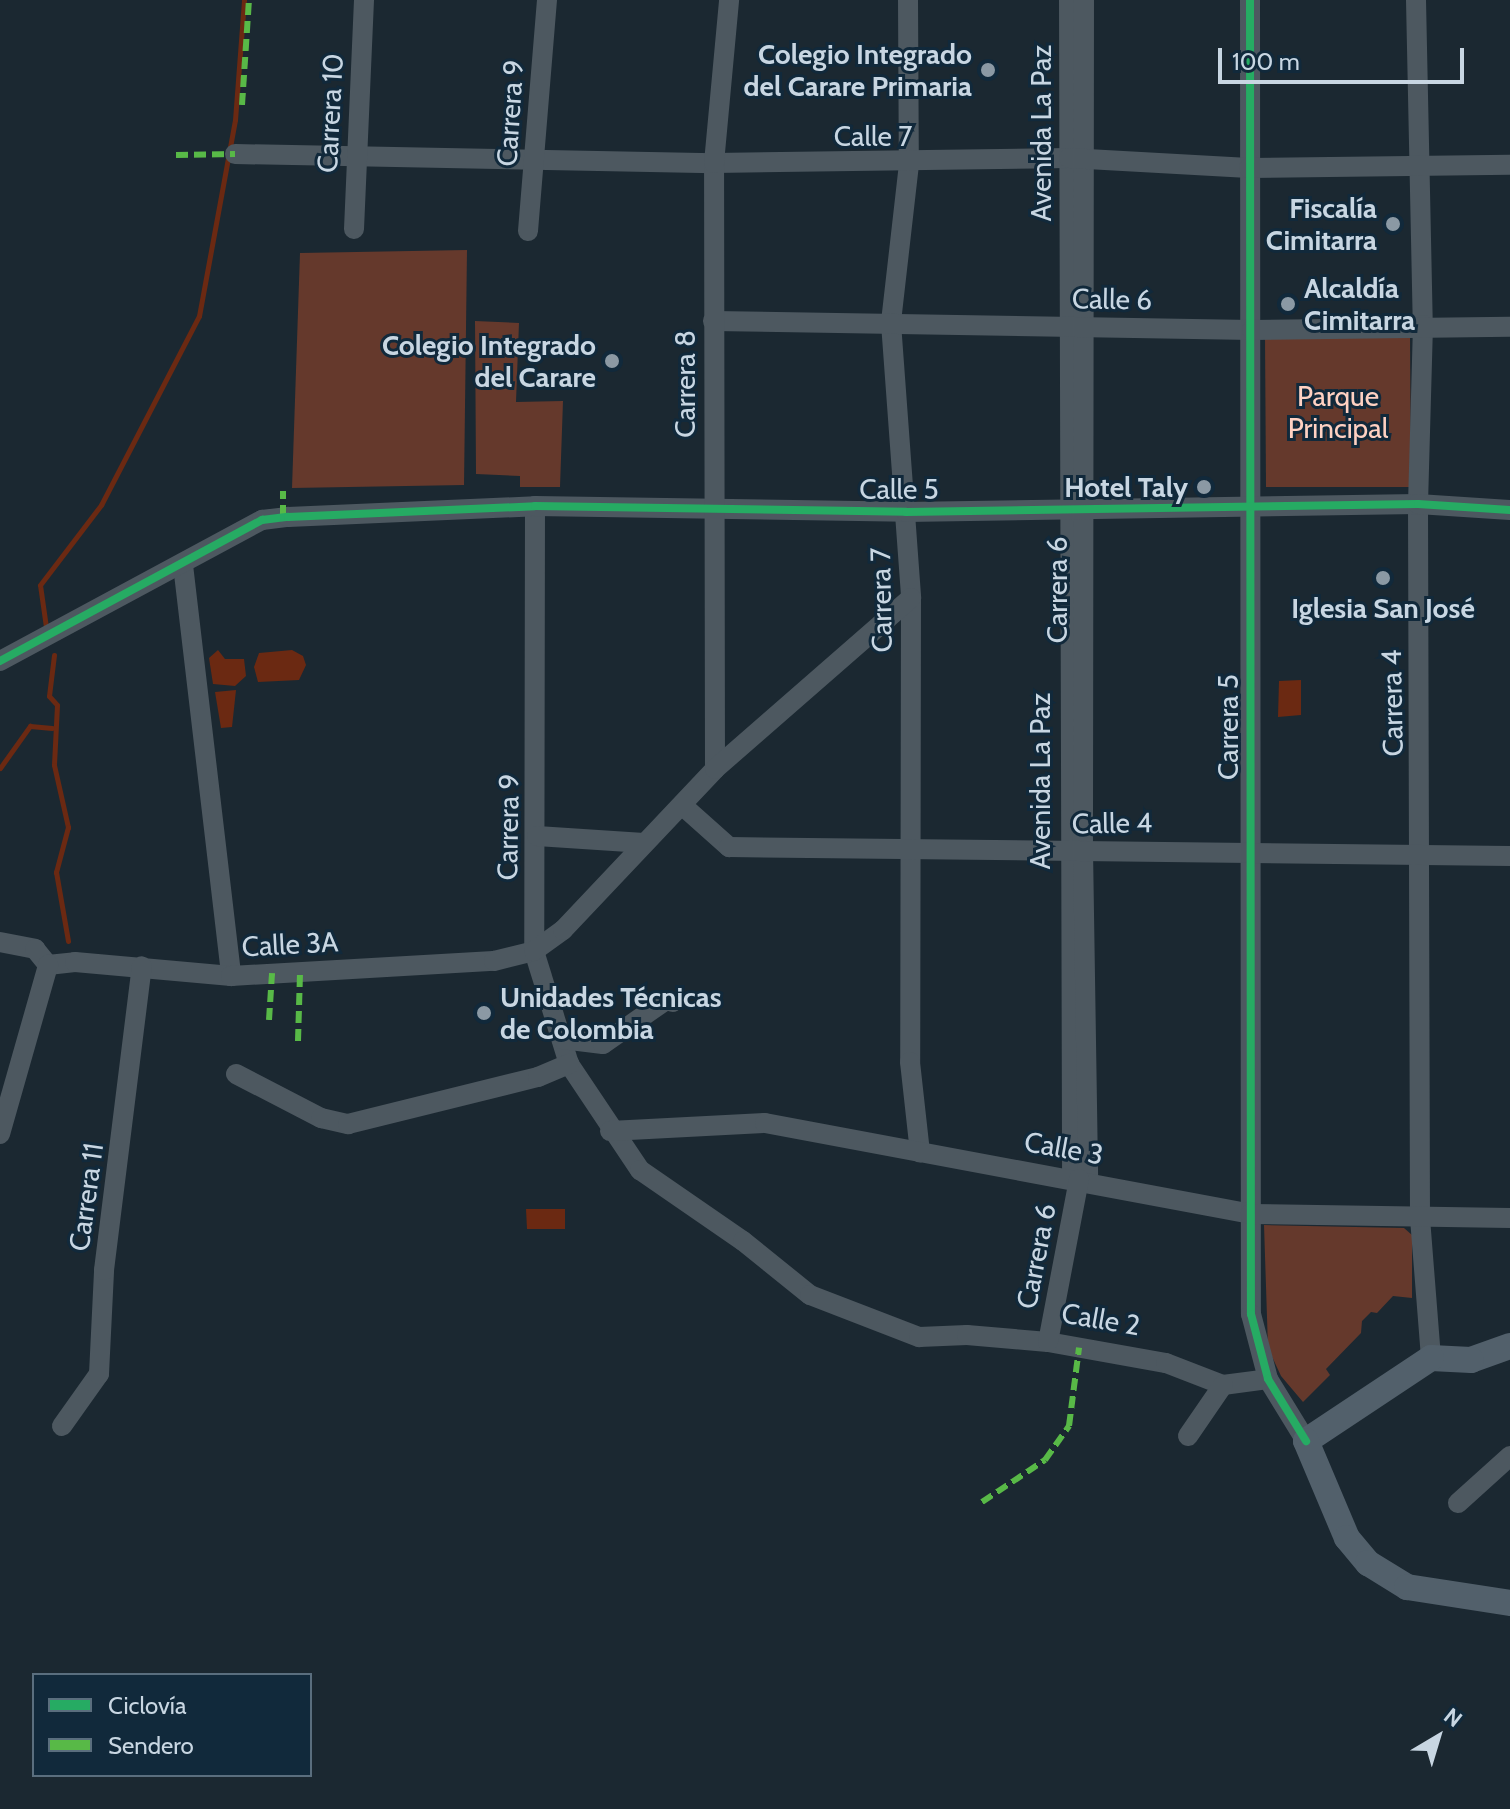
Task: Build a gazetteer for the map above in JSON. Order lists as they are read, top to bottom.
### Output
{
  "streets": {
    "street": [
      "Carrera 10",
      "Carrera 9",
      "Avenida La Paz",
      "Calle 7",
      "Calle 6",
      "Carrera 8",
      "Calle 5",
      "Carrera 6",
      "Carrera 7",
      "Carrera 4",
      "Carrera 5",
      "Calle 4",
      "Calle 3A",
      "Calle 3",
      "Carrera 11",
      "Calle 2"
    ]
  },
  "crossings": [
    ["Carrera 10", "Calle 7"],
    ["Carrera 9", "Calle 7"],
    ["Carrera 9", "Calle 5"],
    ["Carrera 9", "Calle 3A"],
    ["Carrera 9", "Calle 3"],
    ["Carrera 9", "Calle 2"],
    ["Avenida La Paz", "Calle 7"],
    ["Avenida La Paz", "Carrera 6"],
    ["Calle 7", "Carrera 8"],
    ["Calle 7", "Carrera 6"],
    ["Calle 7", "Carrera 7"],
    ["Calle 7", "Carrera 4"],
    ["Calle 7", "Carrera 5"],
    ["Calle 6", "Carrera 8"],
    ["Calle 6", "Carrera 6"],
    ["Calle 6", "Carrera 7"],
    ["Calle 6", "Carrera 4"],
    ["Calle 6", "Carrera 5"],
    ["Carrera 8", "Calle 5"],
    ["Calle 5", "Carrera 6"],
    ["Calle 5", "Carrera 7"],
    ["Calle 5", "Carrera 4"],
    ["Calle 5", "Carrera 5"],
    ["Carrera 6", "Calle 4"],
    ["Carrera 6", "Calle 3"],
    ["Carrera 6", "Calle 2"],
    ["Carrera 7", "Calle 4"],
    ["Carrera 7", "Calle 3"],
    ["Carrera 4", "Calle 4"],
    ["Carrera 4", "Calle 3"],
    ["Carrera 5", "Calle 4"],
    ["Carrera 5", "Calle 3"],
    ["Carrera 5", "Calle 2"],
    ["Calle 3A", "Carrera 11"]
  ],
  "parks": ["Parque Principal"],
  "places": [
    "Colegio Integrado del Carare Primaria",
    "Fiscalía Cimitarra",
    "Alcaldía Cimitarra",
    "Colegio Integrado del Carare",
    "Hotel Taly",
    "Iglesia San José",
    "Unidades Técnicas de Colombia"
  ],
  "legend": ["Ciclovía", "Sendero"],
  "scale_bar": "100 m",
  "north": "top right"
}
